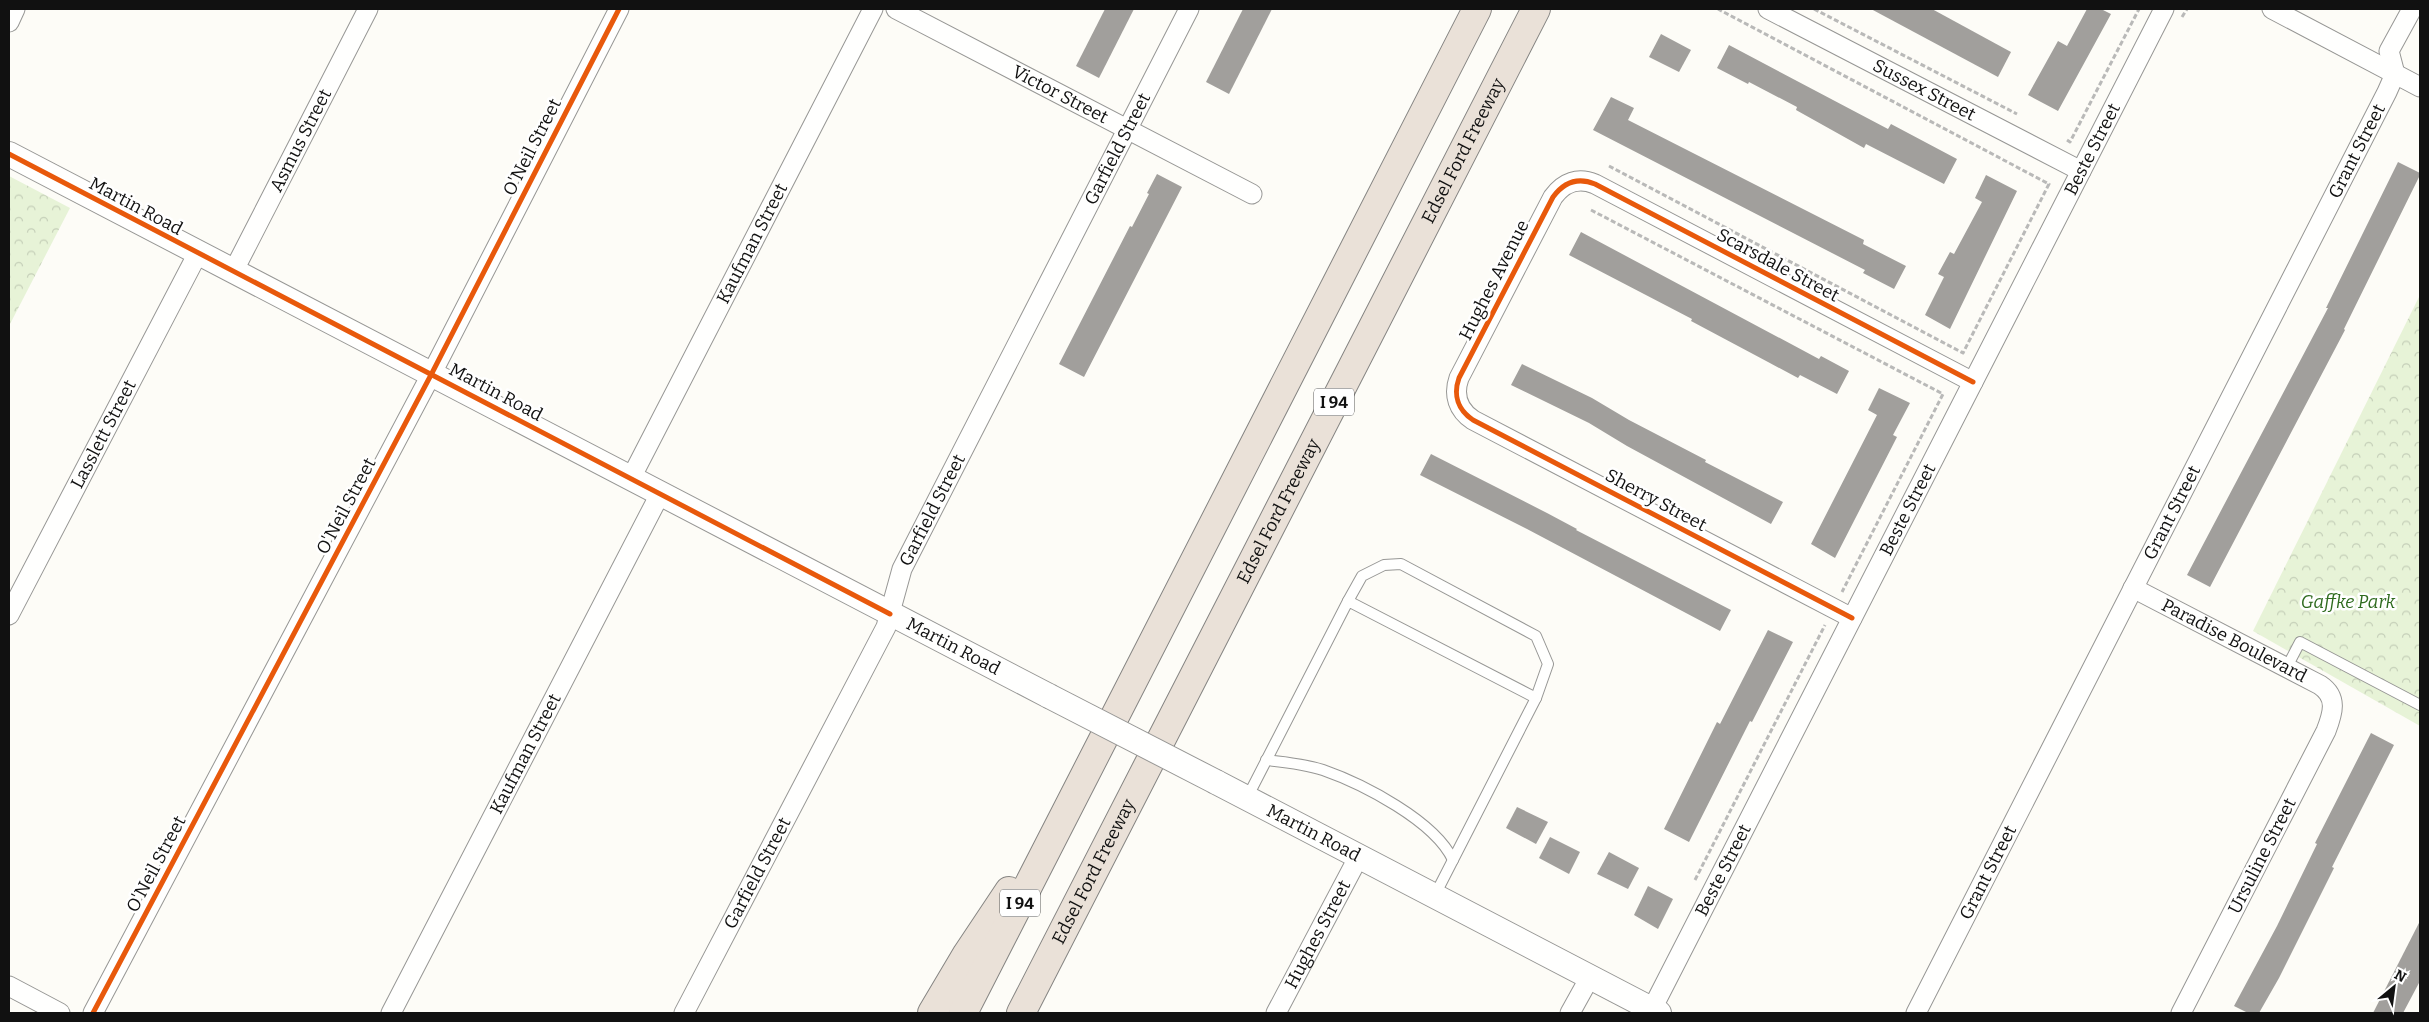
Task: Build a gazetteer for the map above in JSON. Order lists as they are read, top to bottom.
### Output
{
  "streets": {
    "highway": ["Edsel Ford Freeway", "I 94"],
    "street": [
      "Sussex Street",
      "Victor Street",
      "Asmus Street",
      "O'Neil Street",
      "Beste Street",
      "Garfield Street",
      "Grant Street",
      "Martin Road",
      "Kaufman Street",
      "Scarsdale Street",
      "Hughes Avenue",
      "Lasslett Street",
      "Sherry Street",
      "Paradise Boulevard",
      "Ursuline Street",
      "Hughes Street"
    ]
  },
  "crossings": [
    ["Sussex Street", "Beste Street"],
    ["Victor Street", "Garfield Street"],
    ["Asmus Street", "Martin Road"],
    ["O'Neil Street", "Martin Road"],
    ["Beste Street", "Martin Road"],
    ["Beste Street", "Scarsdale Street"],
    ["Beste Street", "Sherry Street"],
    ["Garfield Street", "Martin Road"],
    ["Grant Street", "Paradise Boulevard"],
    ["Martin Road", "Kaufman Street"],
    ["Martin Road", "Lasslett Street"],
    ["Martin Road", "Hughes Street"],
    ["Scarsdale Street", "Hughes Avenue"],
    ["Hughes Avenue", "Sherry Street"],
    ["Paradise Boulevard", "Ursuline Street"]
  ],
  "parks": ["Gaffke Park"],
  "north": "top right"
}
